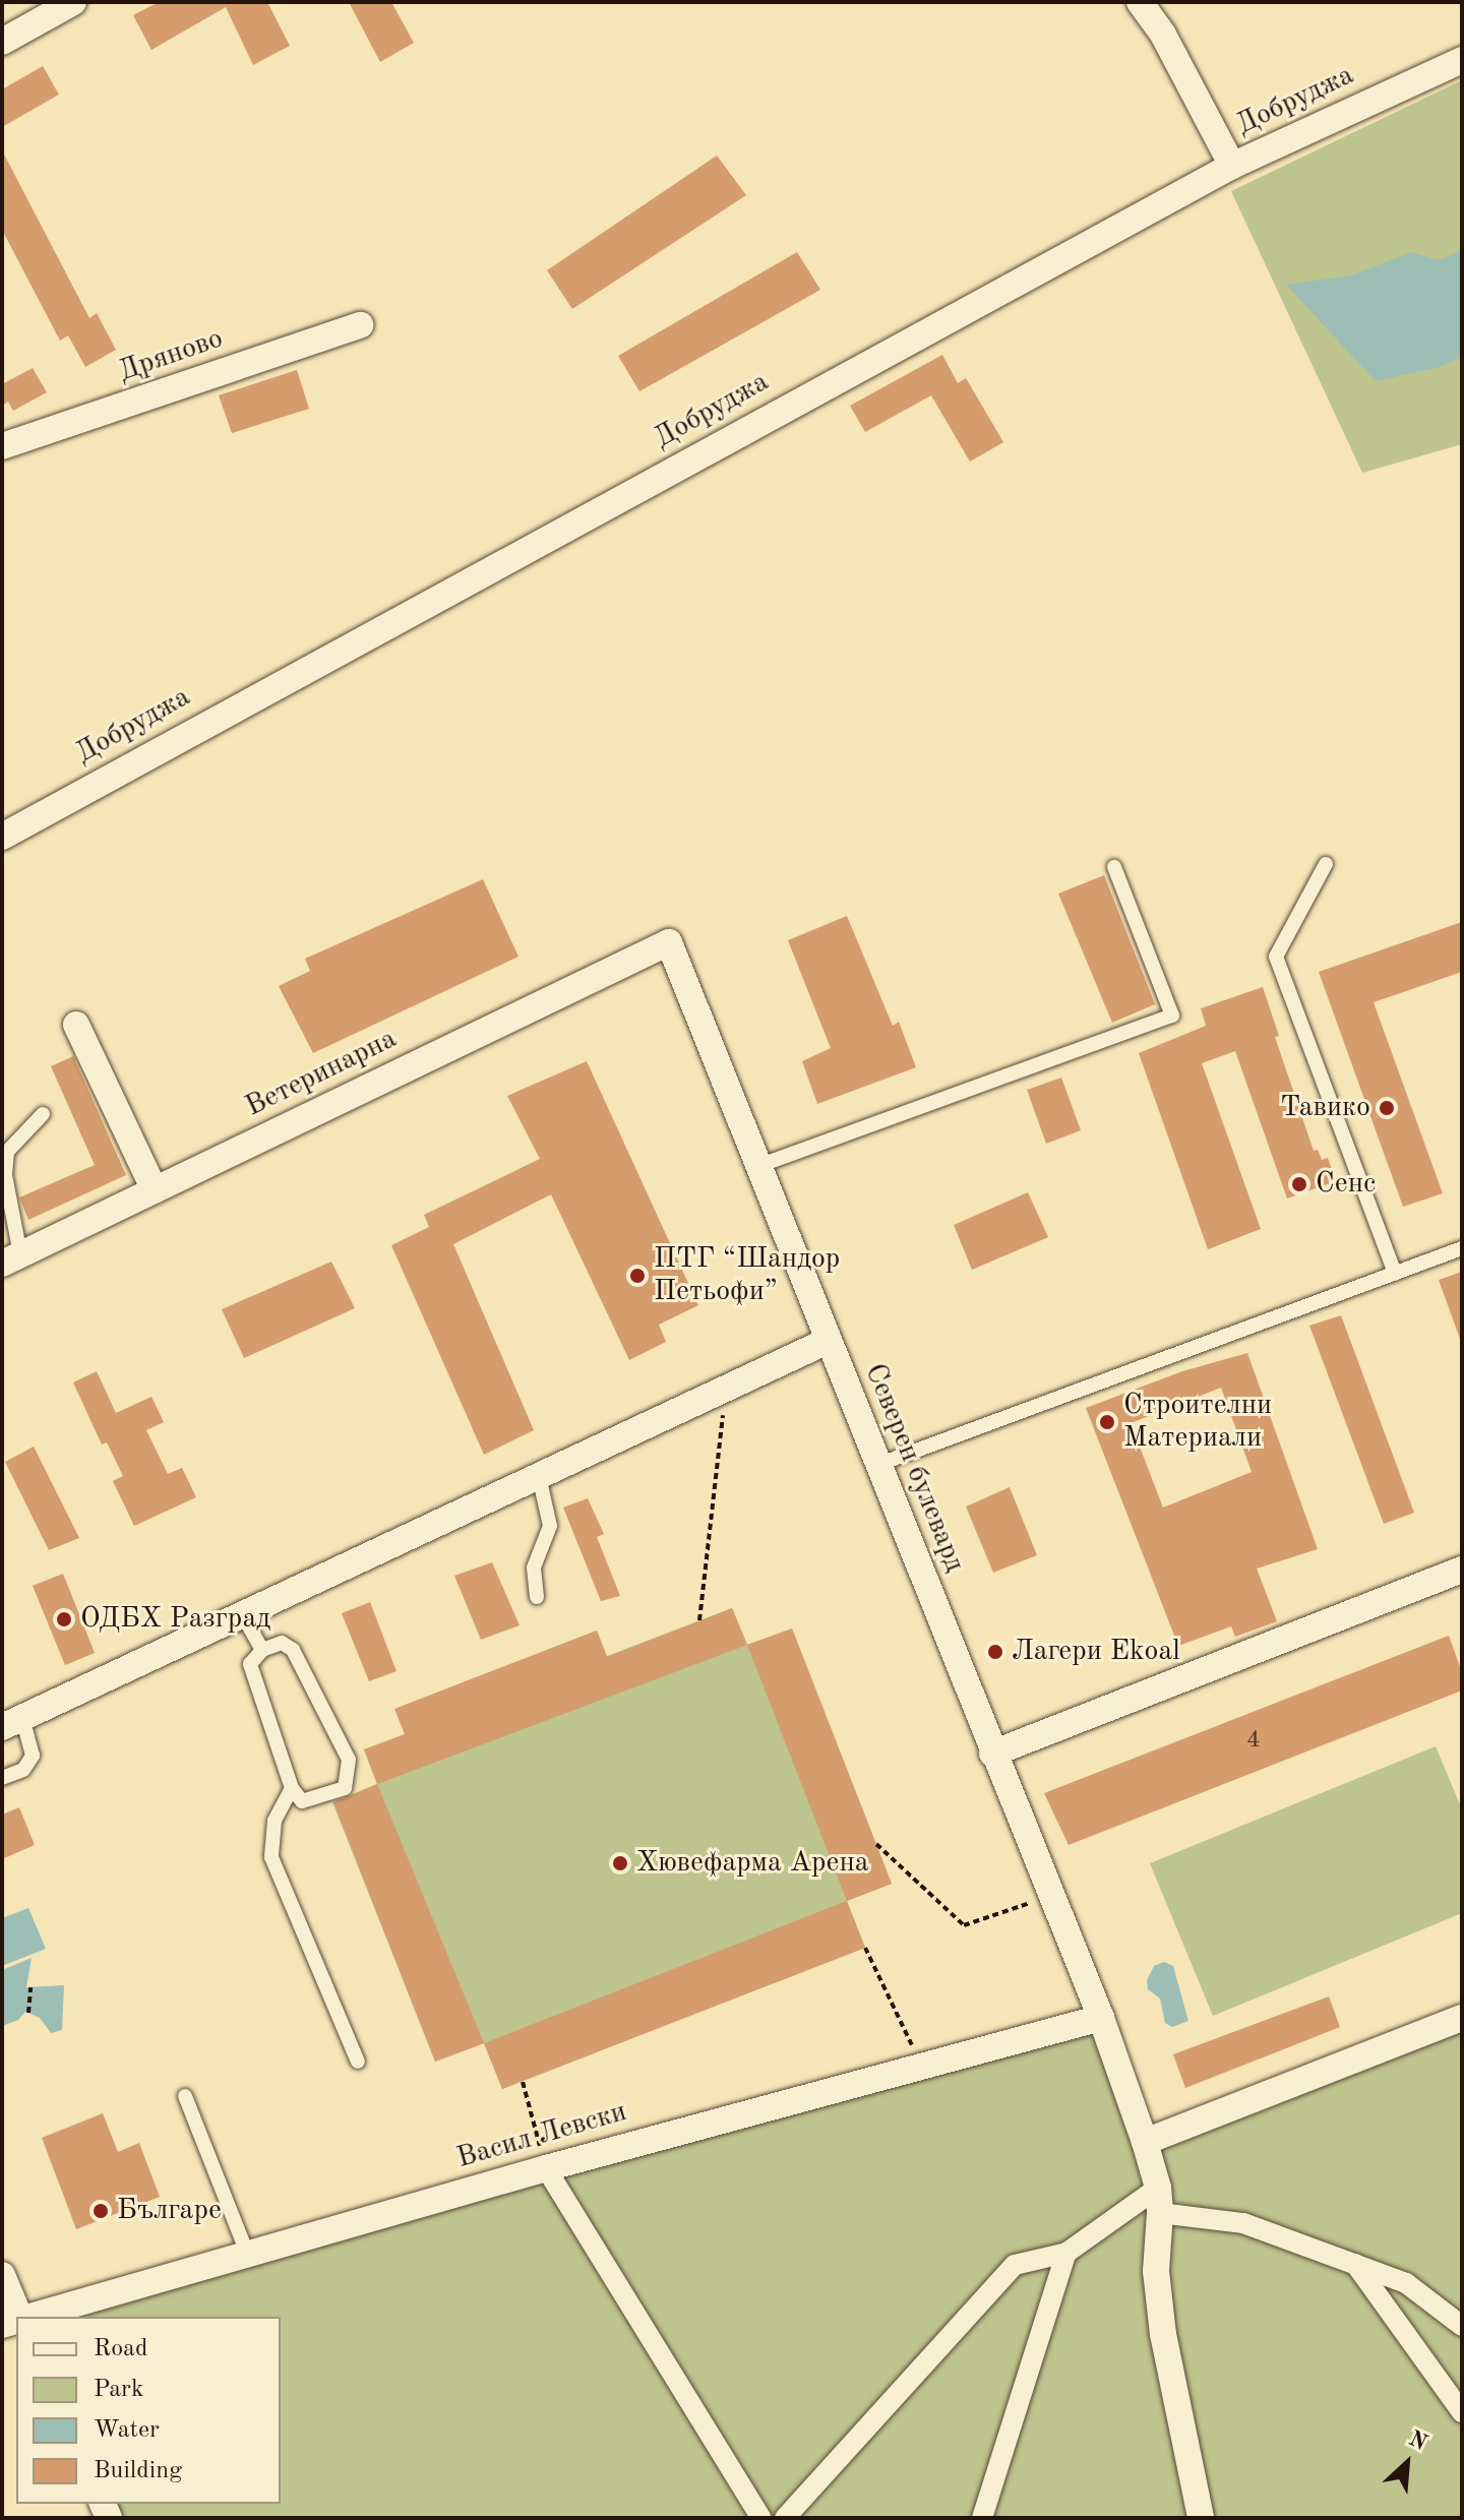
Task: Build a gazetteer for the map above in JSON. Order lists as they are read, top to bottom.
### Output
{
  "streets": {
    "street": [
      "Добруджа",
      "Дряново",
      "Ветеринарна",
      "Северен булевард",
      "Васил Левски"
    ]
  },
  "crossings": [
    ["Ветеринарна", "Северен булевард"],
    ["Северен булевард", "Васил Левски"]
  ],
  "places": [
    "Тавико",
    "Сенс",
    "ПТГ “Шандор Петьофи”",
    "Строителни Материали",
    "ОДБХ Разград",
    "Лагери Ekoal",
    "Хювефарма Арена",
    "Българе"
  ],
  "house_numbers": ["4"],
  "legend": [
    "Road",
    "Park",
    "Water",
    "Building"
  ],
  "north": "top right"
}
